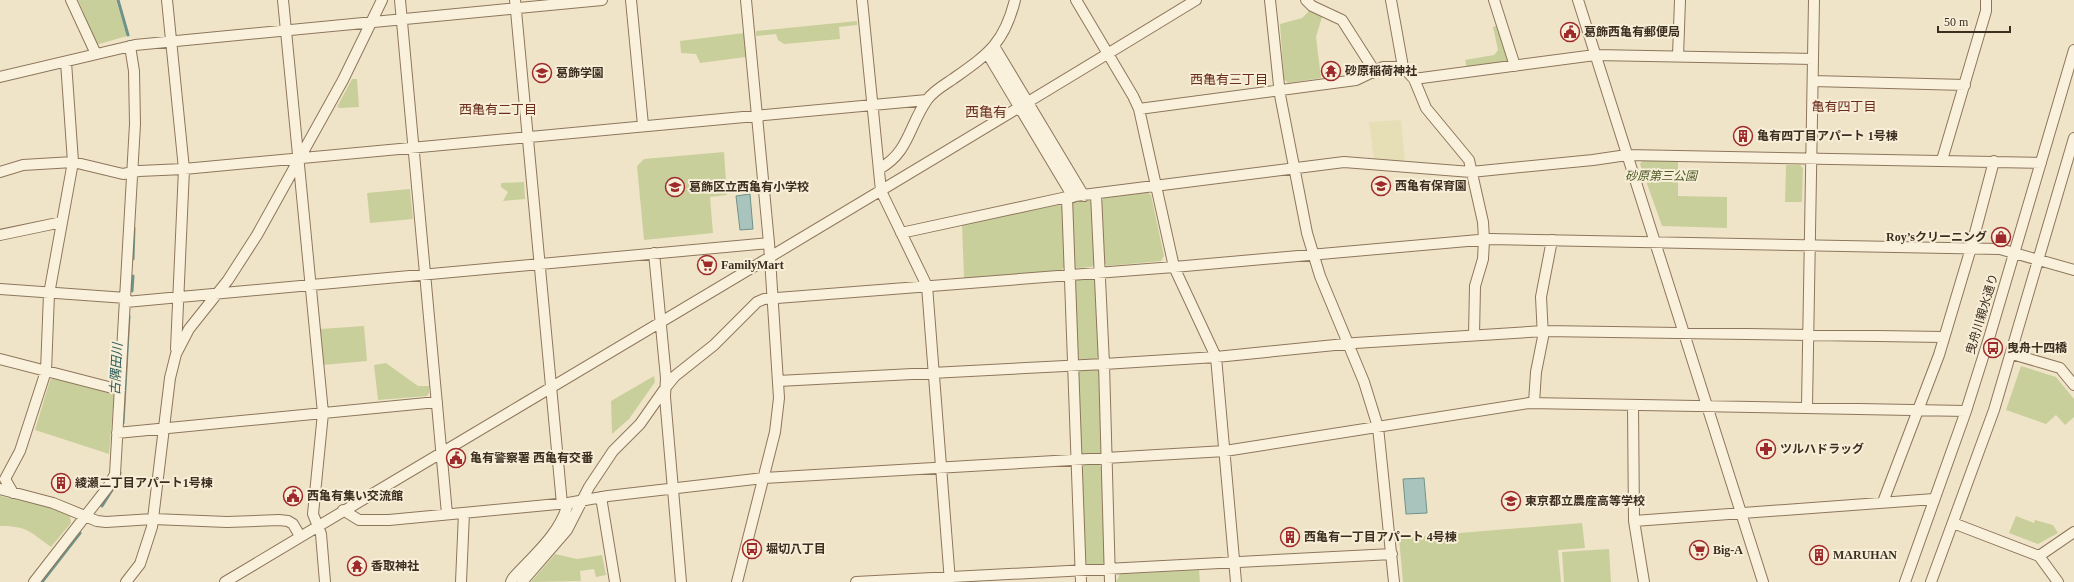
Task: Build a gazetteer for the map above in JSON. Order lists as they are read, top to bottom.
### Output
{
  "streets": {
    "street": ["曳舟川親水通り"]
  },
  "districts": [
    "西亀有三丁目",
    "亀有四丁目",
    "西亀有二丁目",
    "西亀有"
  ],
  "water": ["古隅田川"],
  "parks": ["砂原第三公園"],
  "places": {
    "public building": ["葛飾西亀有郵便局", "亀有警察署 西亀有交番", "西亀有集い交流館"],
    "temple": ["砂原稲荷神社", "香取神社"],
    "school or university": [
      "葛飾学園",
      "西亀有保育園",
      "葛飾区立西亀有小学校",
      "東京都立農産高等学校"
    ],
    "building": [
      "亀有四丁目アパート 1号棟",
      "綾瀬二丁目アパート1号棟",
      "西亀有一丁目アパート 4号棟",
      "MARUHAN"
    ],
    "shop": ["Roy’sクリーニング"],
    "supermarket": ["FamilyMart", "Big-A"],
    "bus stop": ["曳舟十四橋", "堀切八丁目"],
    "pharmacy": ["ツルハドラッグ"]
  },
  "scale_bar": "50 m"
}
